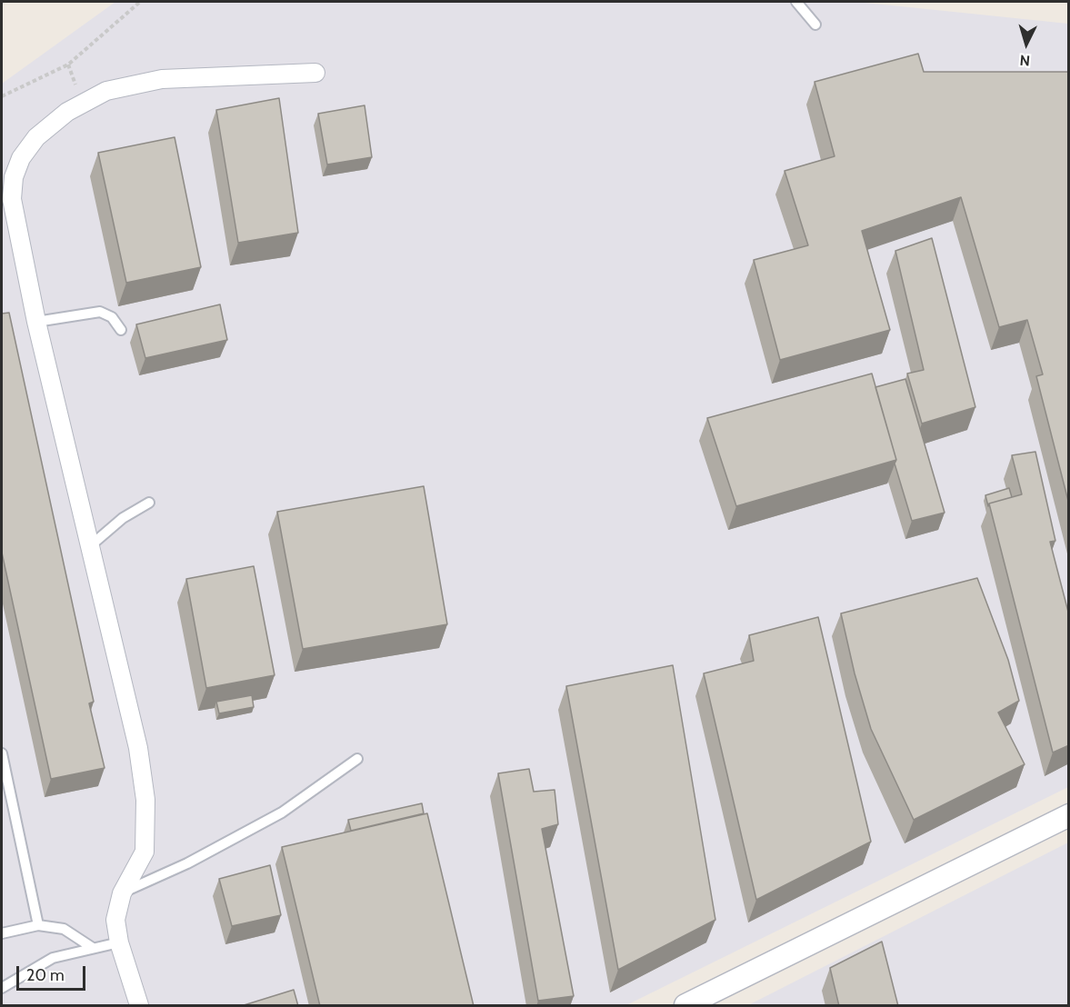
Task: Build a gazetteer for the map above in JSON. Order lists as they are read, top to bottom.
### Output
{
  "scale_bar": "20 m",
  "north": "bottom"
}
